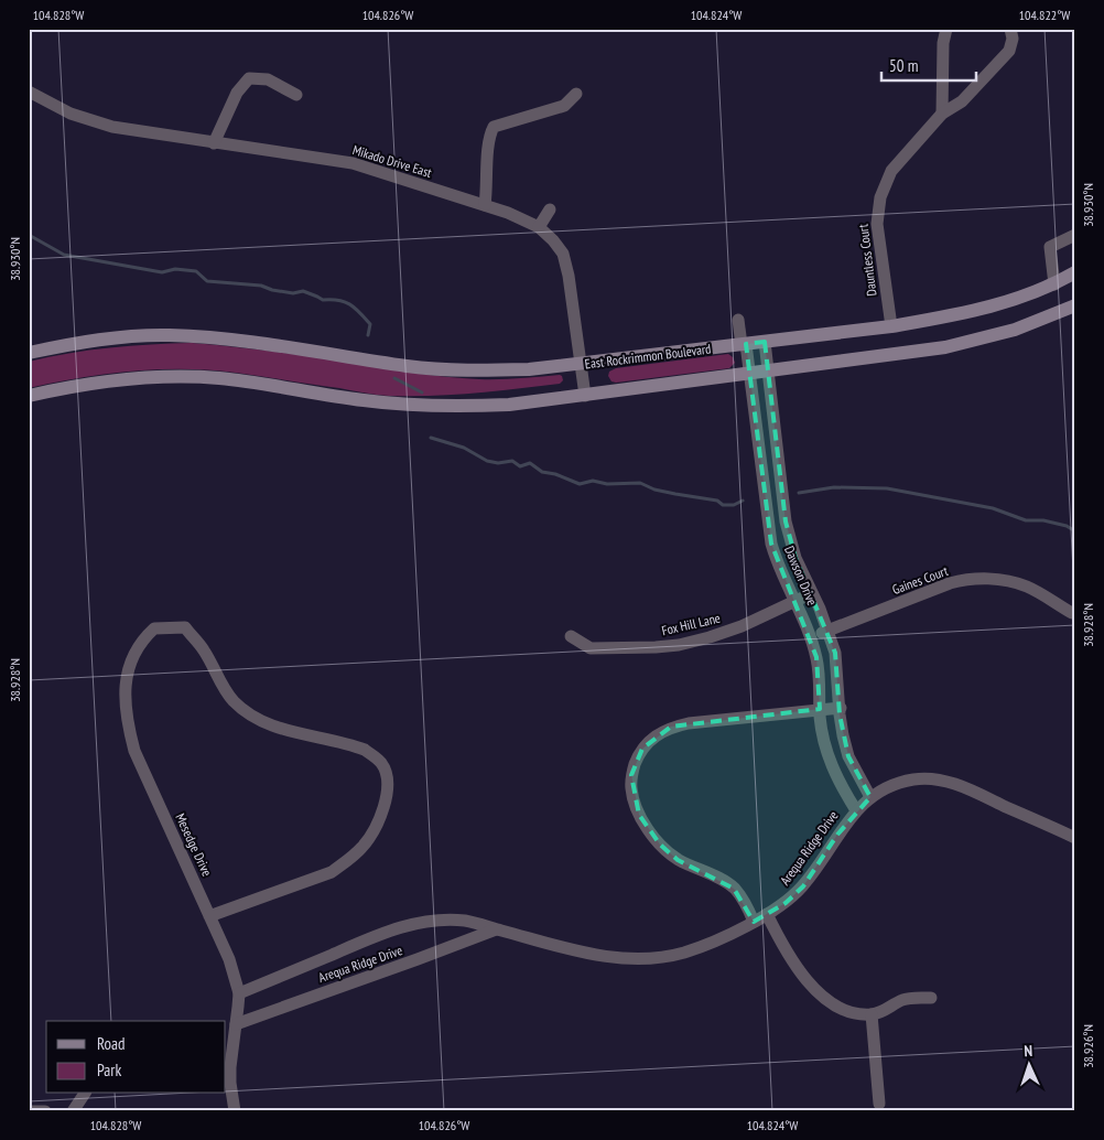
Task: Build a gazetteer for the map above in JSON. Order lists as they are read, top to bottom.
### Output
{
  "streets": {
    "main road": ["East Rockrimmon Boulevard"],
    "street": [
      "Mikado Drive East",
      "Dauntless Court",
      "Dawson Drive",
      "Gaines Court",
      "Fox Hill Lane",
      "Mesedge Drive",
      "Arequa Ridge Drive"
    ]
  },
  "crossings": [
    ["Mikado Drive East", "East Rockrimmon Boulevard"],
    ["Dauntless Court", "East Rockrimmon Boulevard"],
    ["East Rockrimmon Boulevard", "Dawson Drive"],
    ["Dawson Drive", "Gaines Court"],
    ["Dawson Drive", "Fox Hill Lane"],
    ["Dawson Drive", "Arequa Ridge Drive"],
    ["Mesedge Drive", "Arequa Ridge Drive"]
  ],
  "legend": ["Road", "Park"],
  "scale_bar": "50 m",
  "north": "top",
  "coordinates": [
    "104.828°W",
    "104.826°W",
    "104.824°W",
    "104.822°W",
    "38.930°N",
    "38.928°N",
    "38.926°N"
  ]
}
